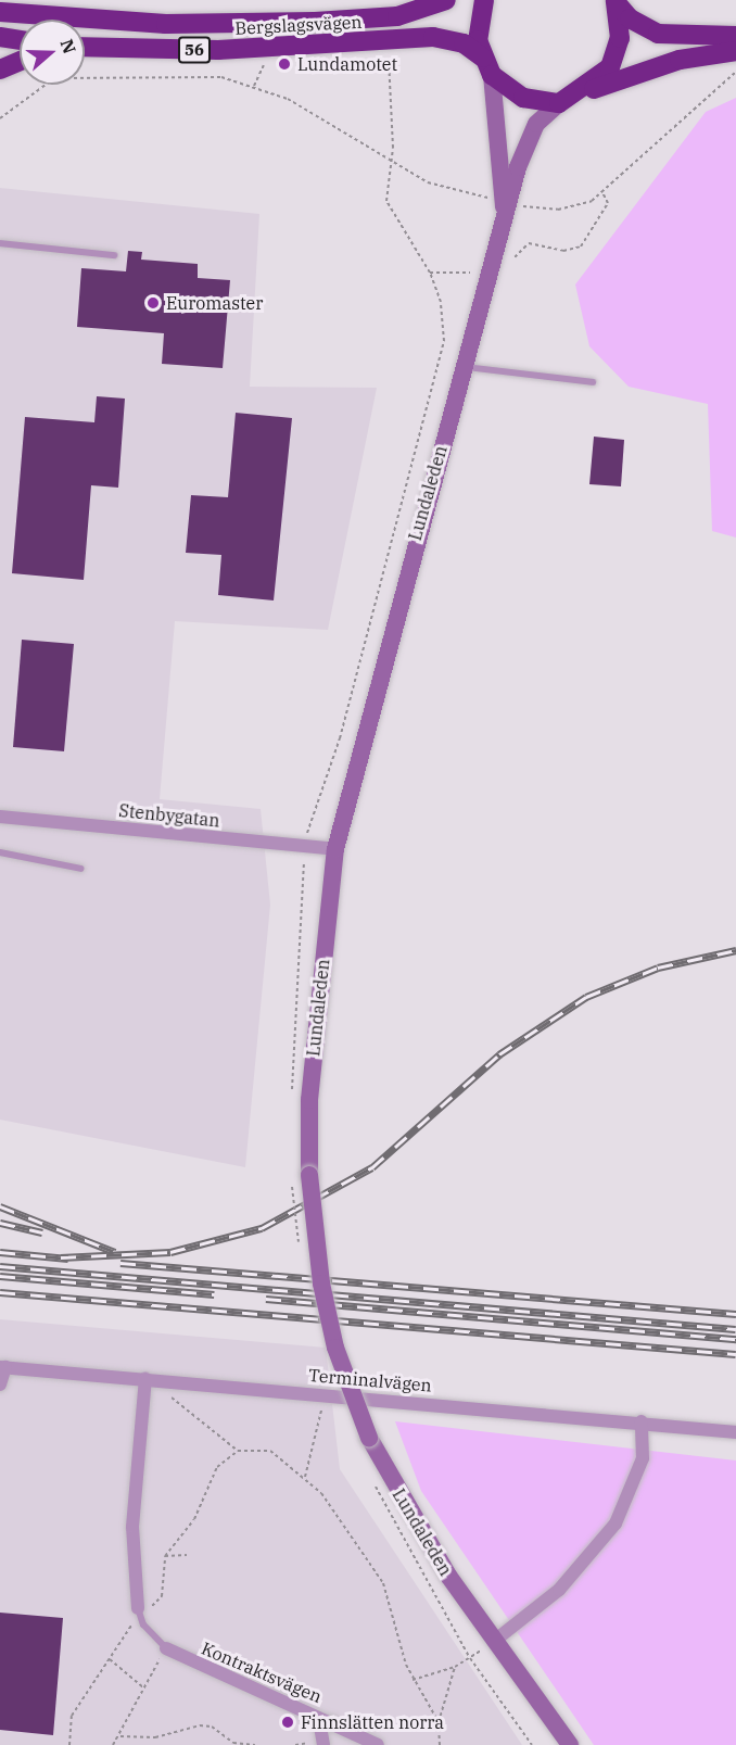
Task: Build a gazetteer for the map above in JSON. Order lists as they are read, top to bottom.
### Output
{
  "streets": {
    "highway": ["Bergslagsvägen", "56"],
    "main road": ["Lundaleden"],
    "street": ["Stenbygatan", "Terminalvägen", "Kontraktsvägen"]
  },
  "crossings": [
    ["Bergslagsvägen", "56"],
    ["Bergslagsvägen", "Lundaleden"],
    ["56", "Lundaleden"],
    ["Lundaleden", "Stenbygatan"]
  ],
  "places": ["Lundamotet", "Euromaster", "Finnslätten norra"],
  "north": "right"
}
